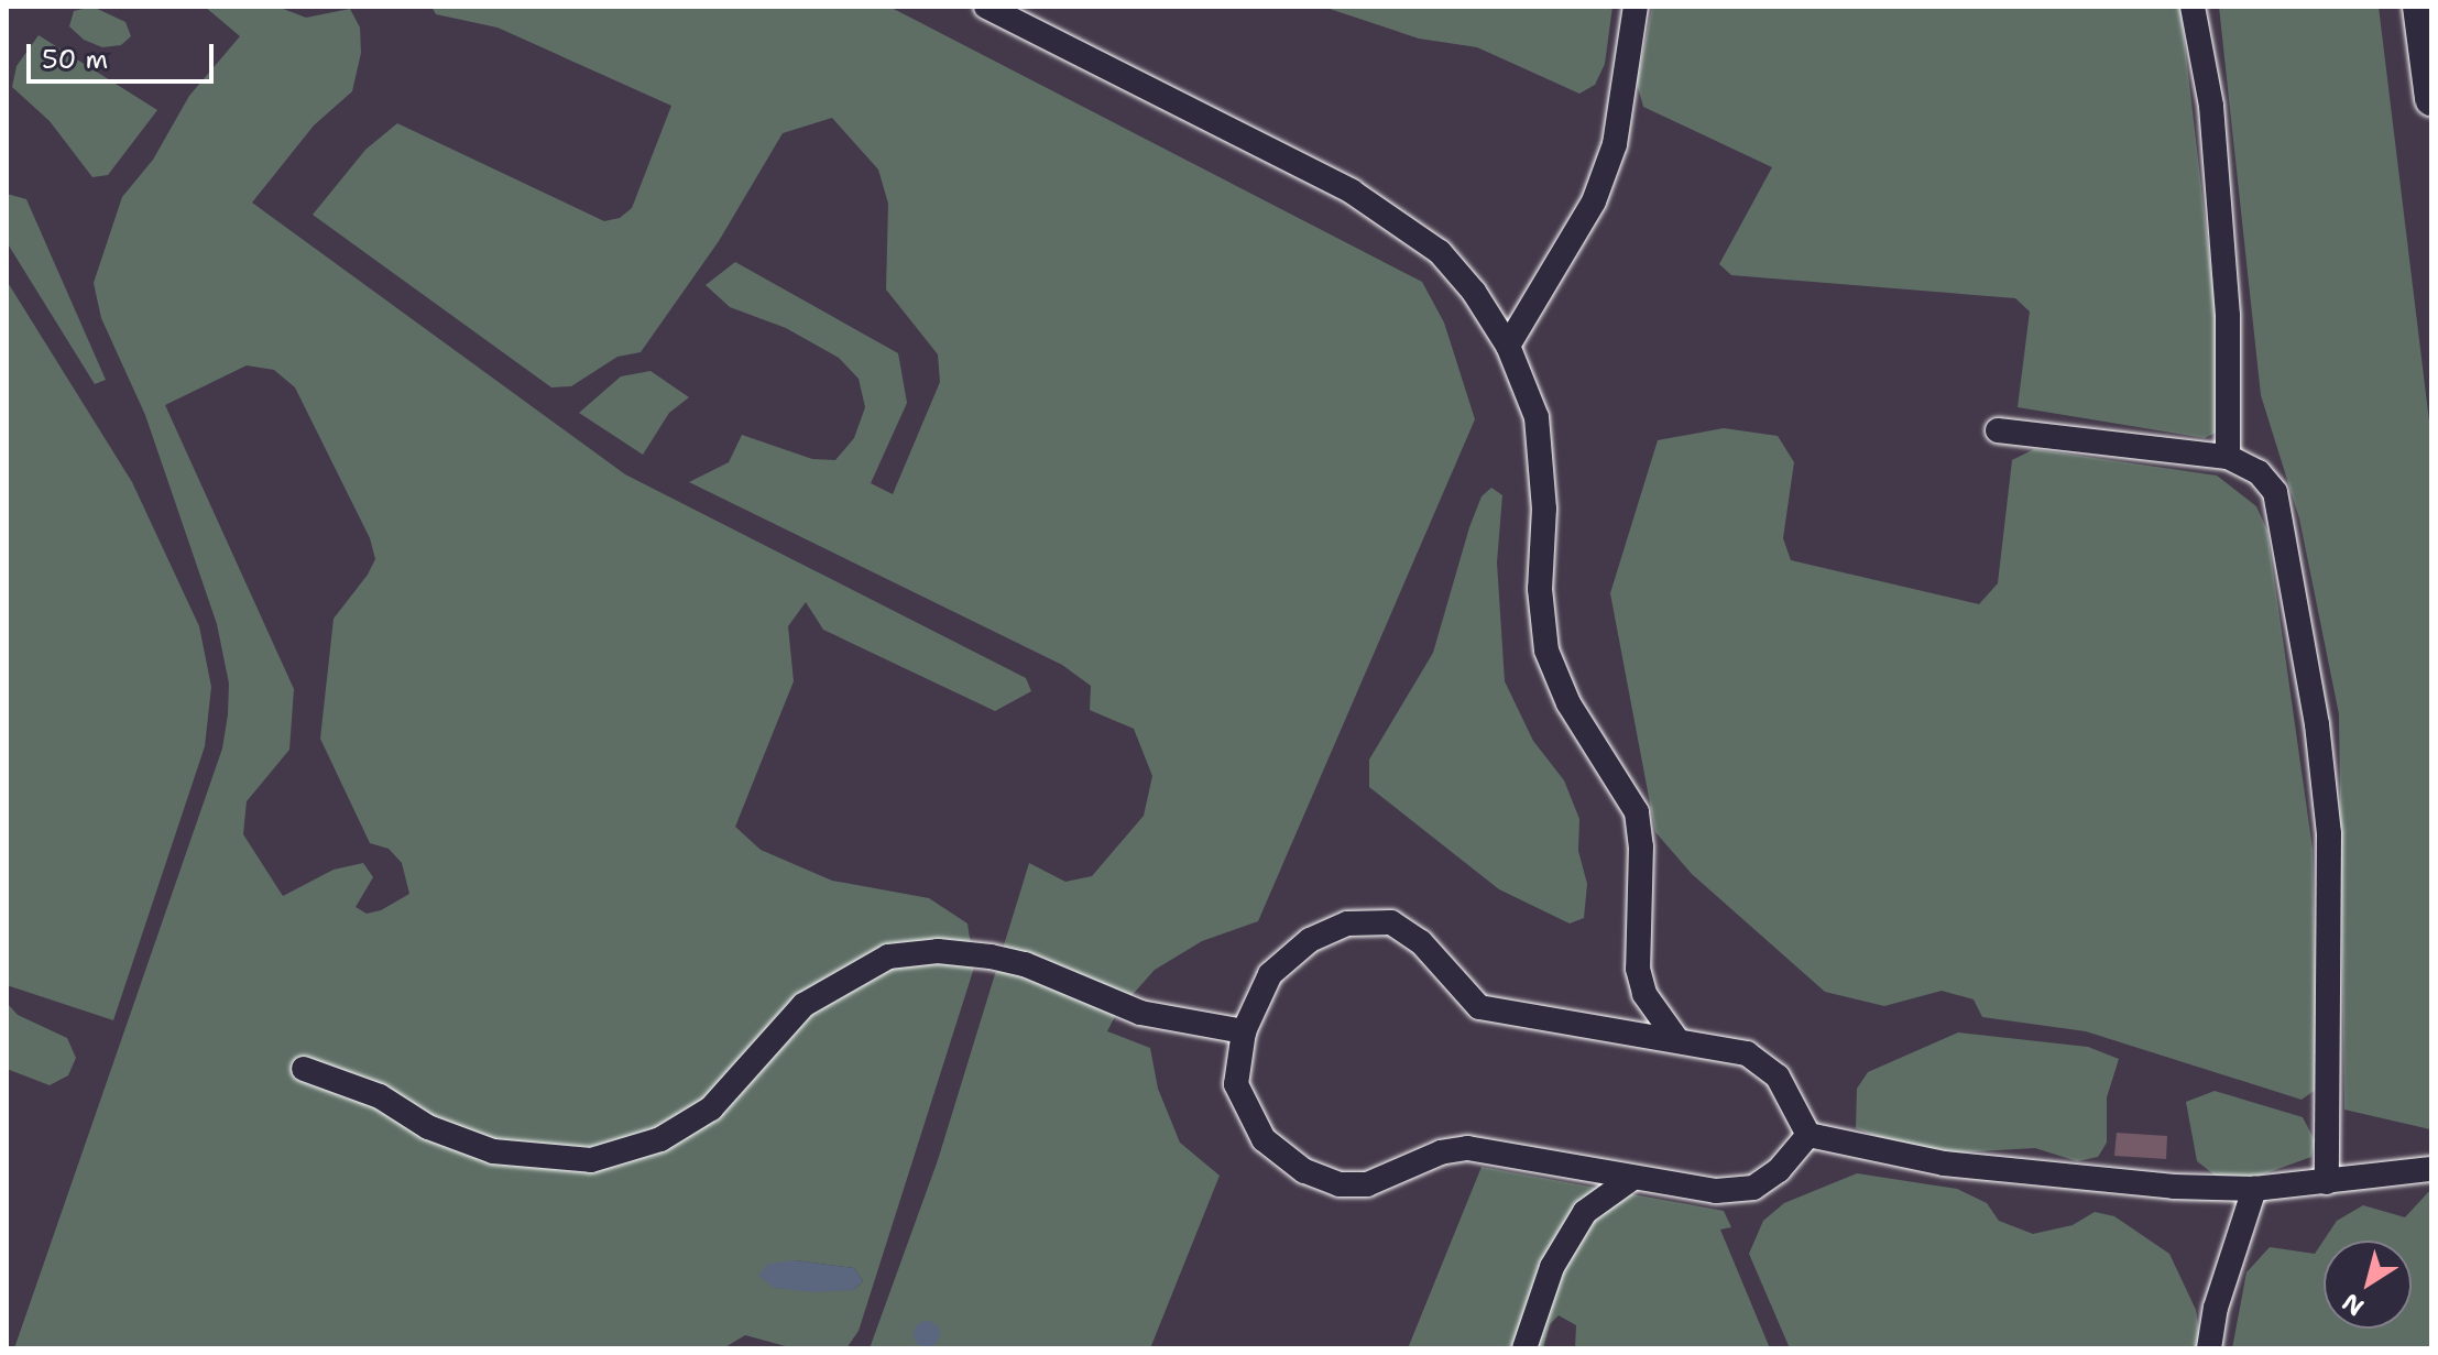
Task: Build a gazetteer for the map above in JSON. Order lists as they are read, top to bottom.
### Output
{
  "scale_bar": "50 m",
  "north": "bottom left"
}
